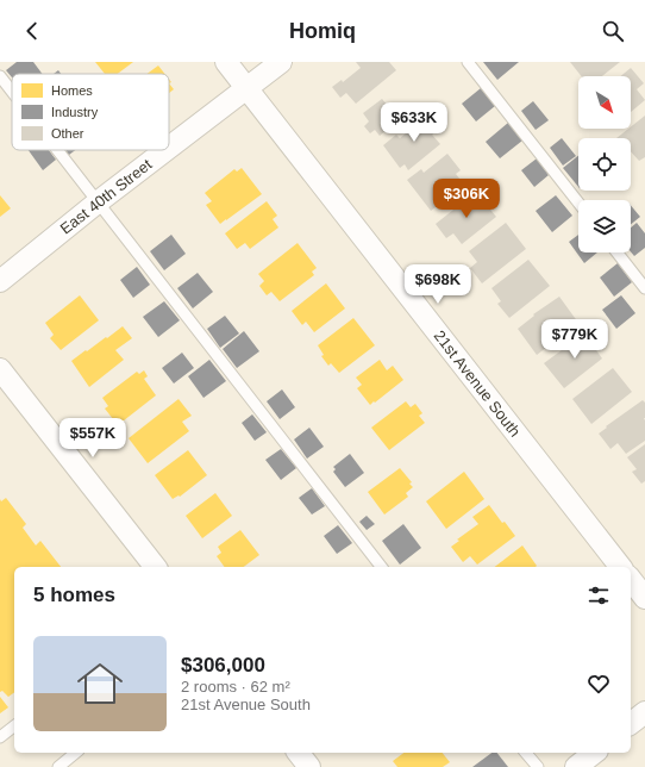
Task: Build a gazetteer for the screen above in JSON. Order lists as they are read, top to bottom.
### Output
{
  "streets": {
    "street": ["East 40th Street", "21st Avenue South"]
  },
  "crossings": [
    ["East 40th Street", "21st Avenue South"]
  ],
  "legend": ["Homes", "Industry", "Other"],
  "north": "bottom right",
  "page": {
    "header": "Homiq",
    "price": [
      "$633K",
      "$306K",
      "$698K",
      "$779K",
      "$557K"
    ],
    "heading": "5 homes",
    "list": [
      {
        "name": "$306,000",
        "note": "2 rooms · 62 m² · 21st Avenue South"
      }
    ]
  }
}
